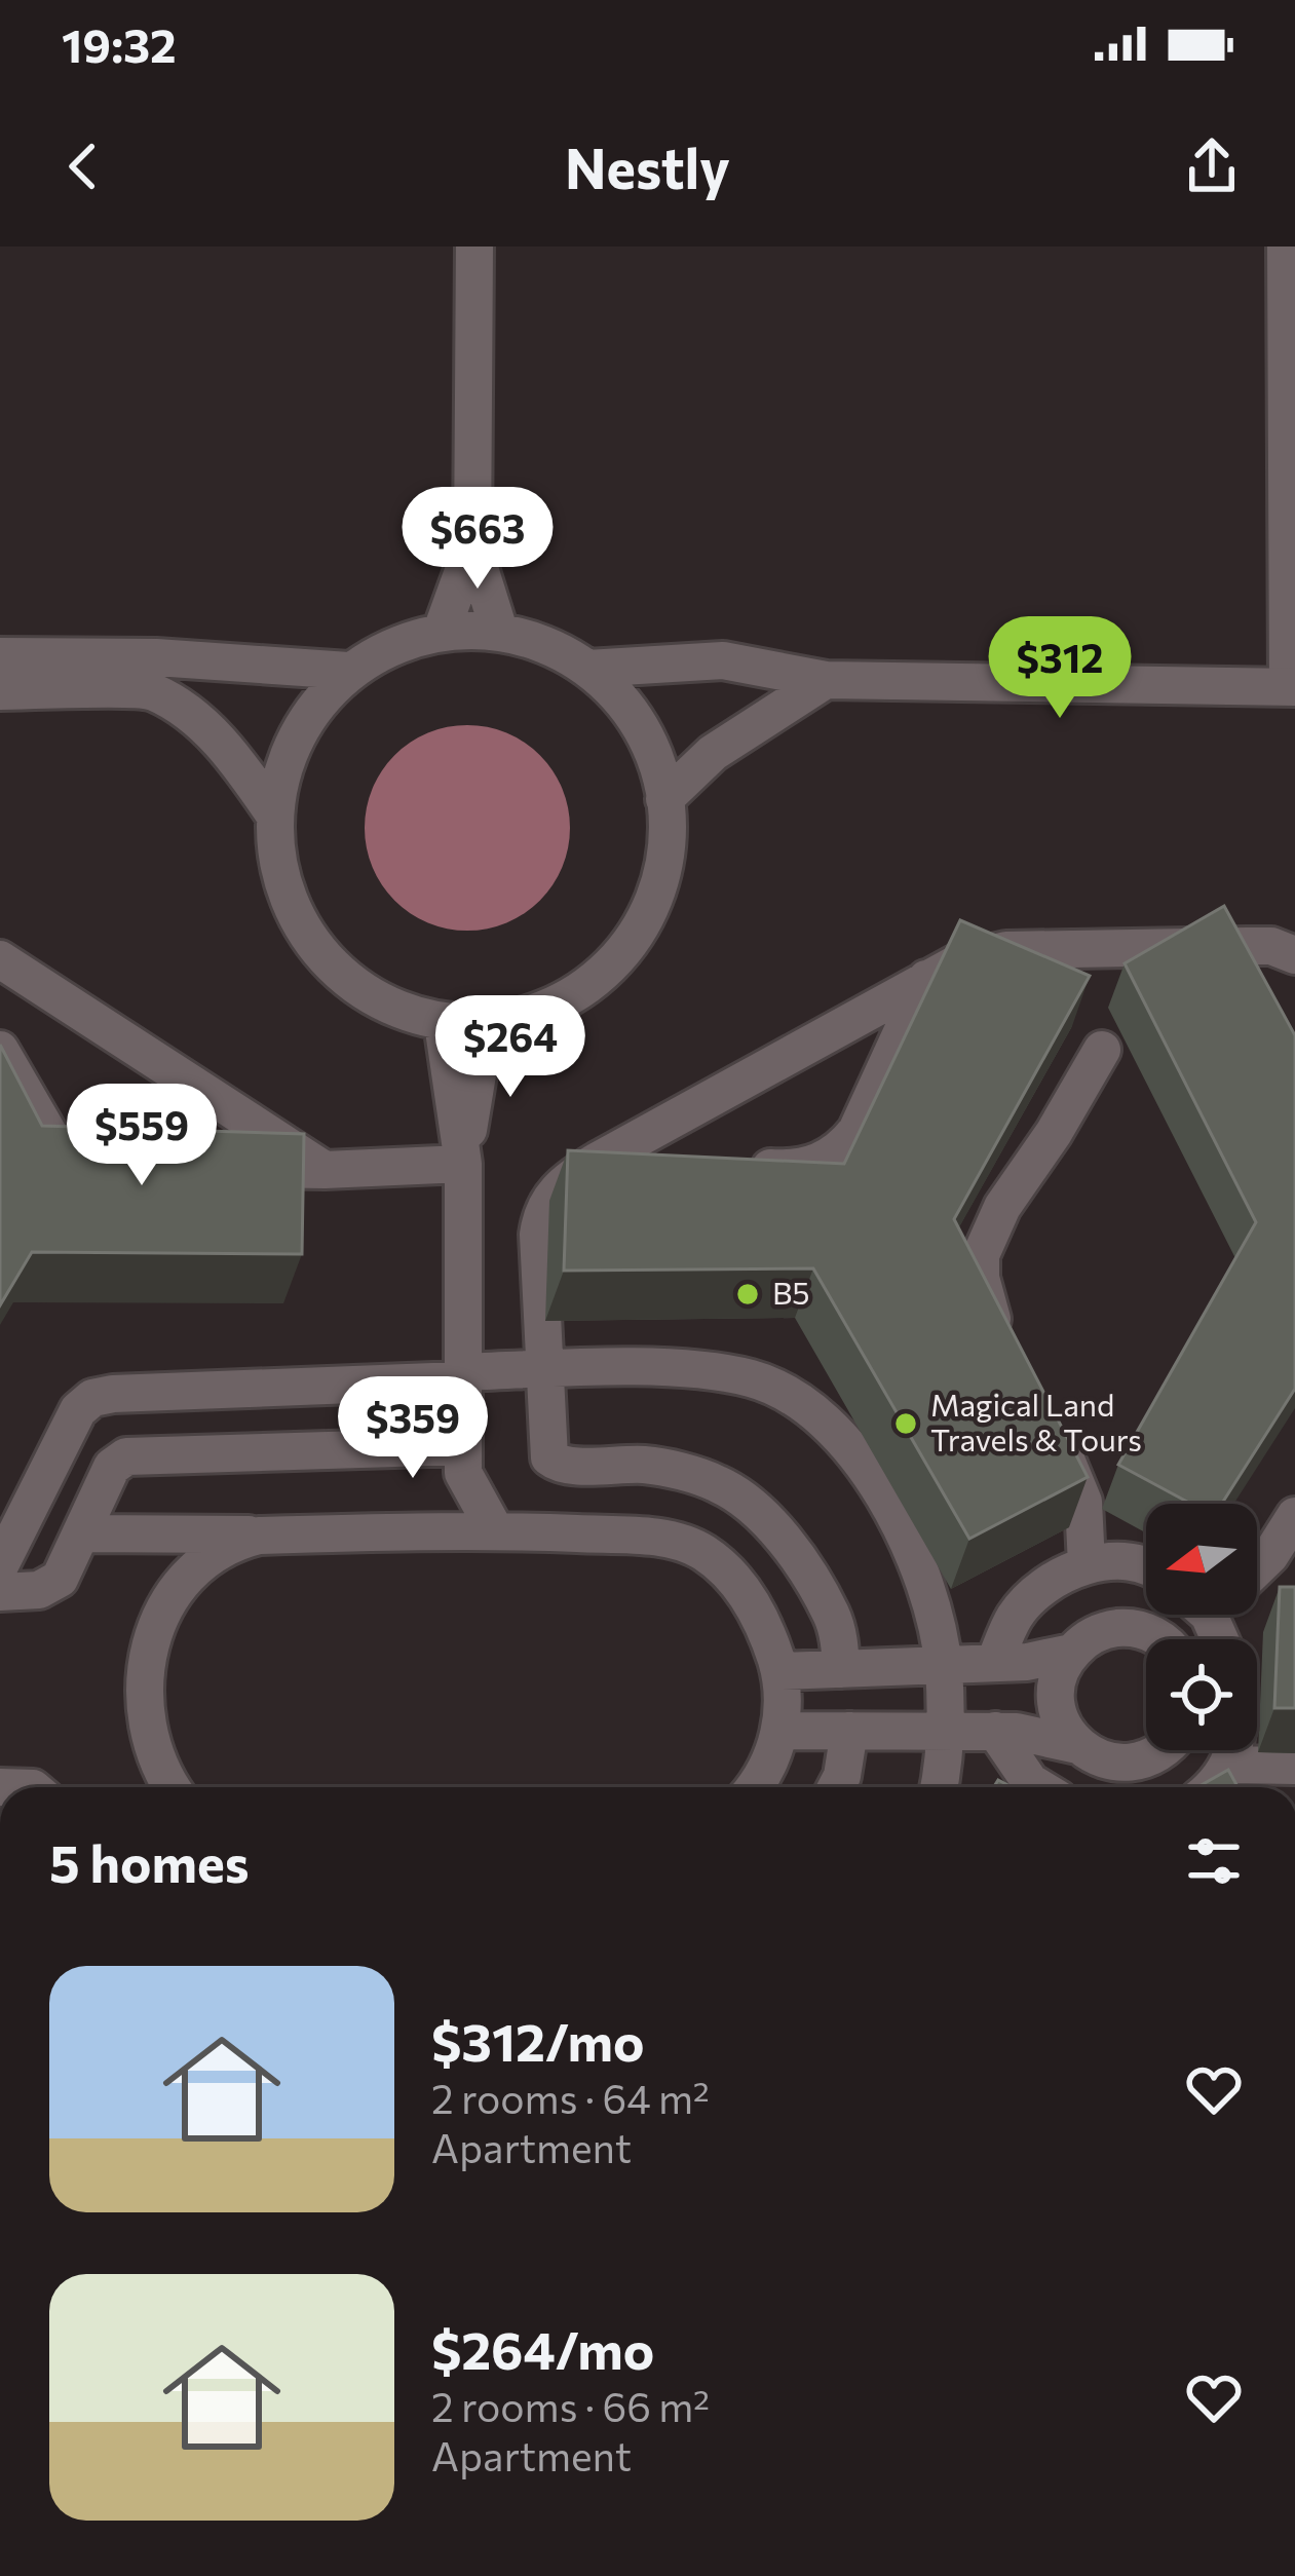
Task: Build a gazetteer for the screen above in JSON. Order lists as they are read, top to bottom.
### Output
{
  "places": ["B5", "Magical Land Travels & Tours"],
  "north": "left",
  "page": {
    "status": "19:32",
    "header": "Nestly",
    "price": [
      "$663",
      "$312",
      "$264",
      "$559",
      "$359"
    ],
    "heading": "5 homes",
    "list": [
      {
        "name": "$312/mo",
        "note": "2 rooms · 64 m² · Apartment"
      },
      {
        "name": "$264/mo",
        "note": "2 rooms · 66 m² · Apartment"
      }
    ]
  }
}
